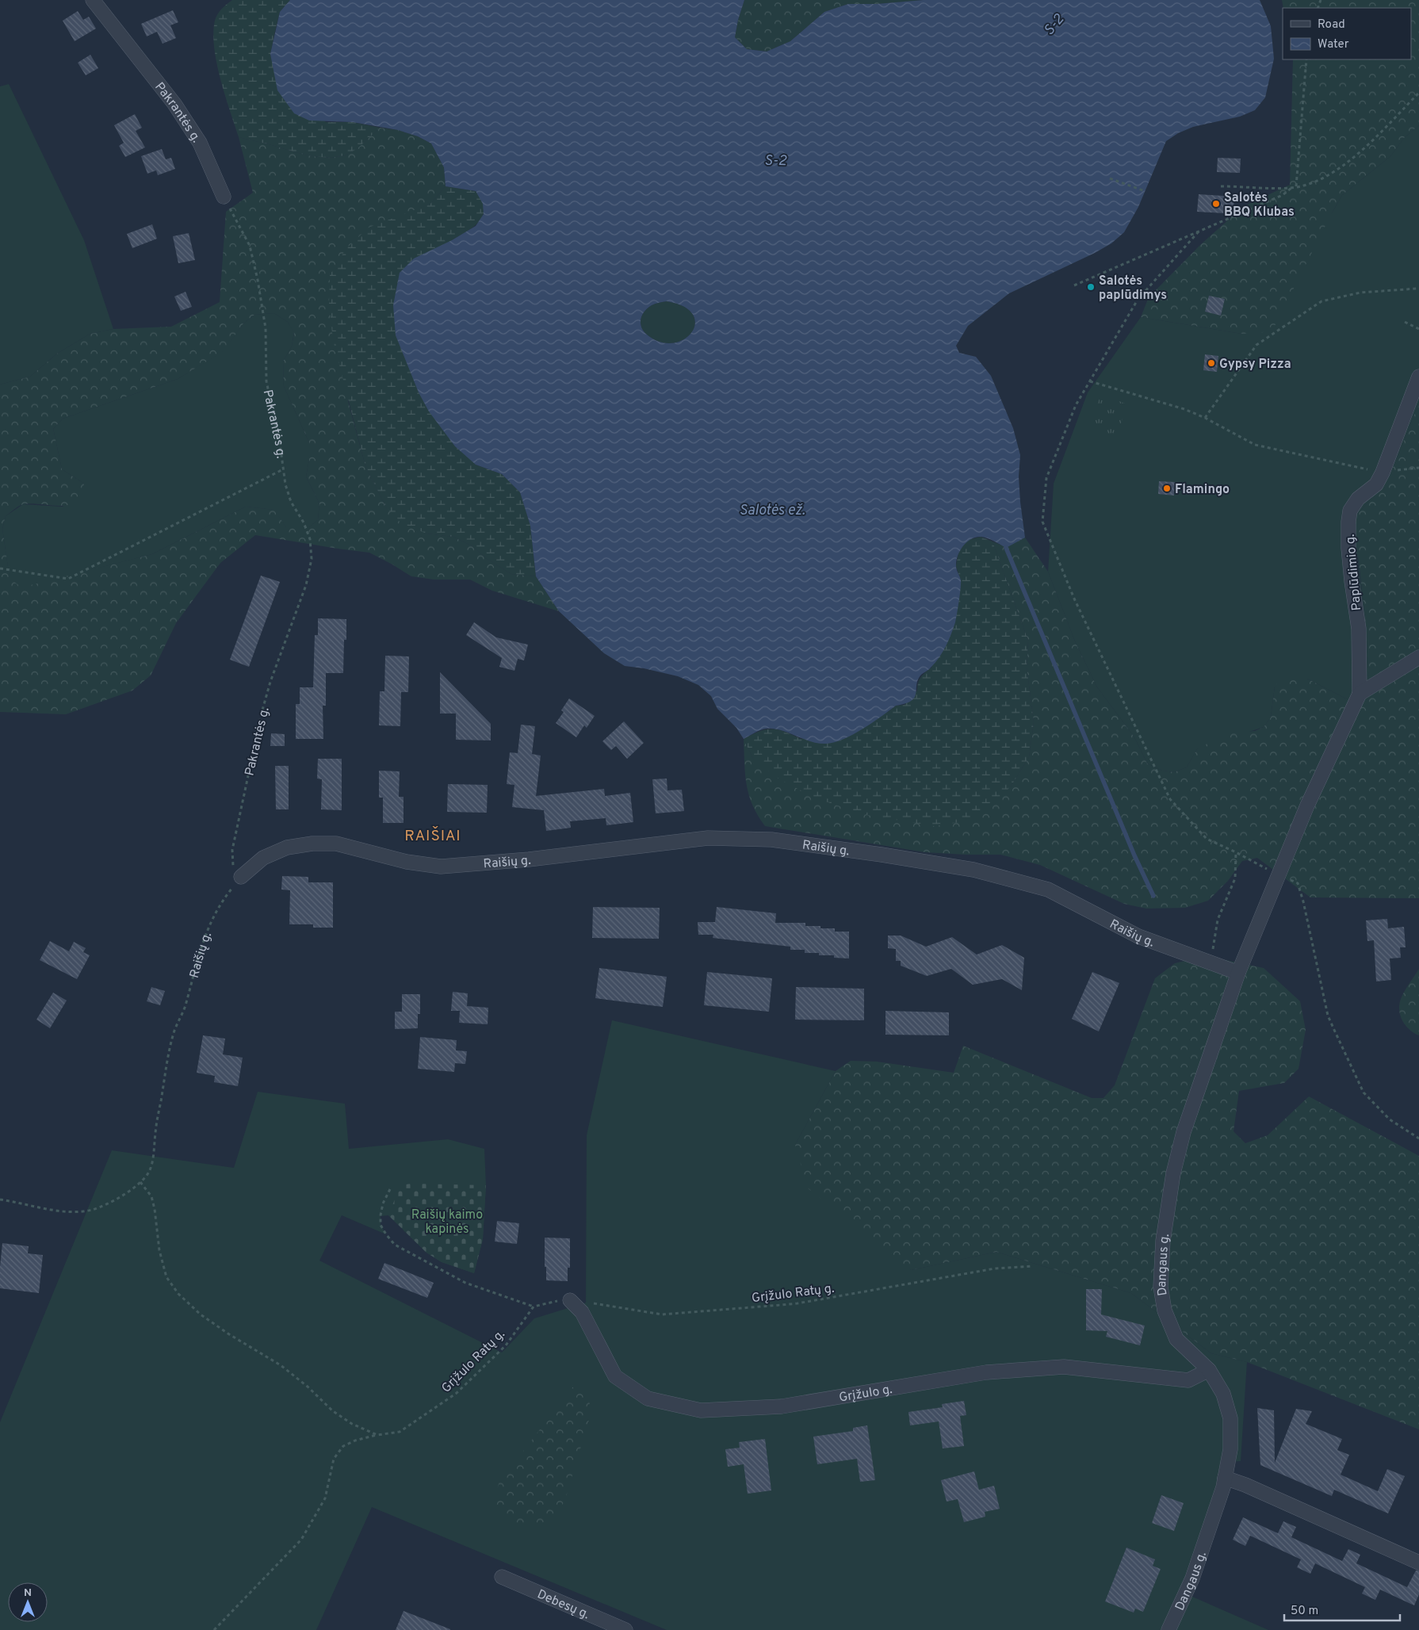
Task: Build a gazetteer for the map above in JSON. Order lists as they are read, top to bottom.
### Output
{
  "streets": {
    "street": [
      "Pakrantės g.",
      "Paplūdimio g.",
      "Raišių g.",
      "Dangaus g.",
      "Grįžulo g.",
      "Debesų g."
    ],
    "path": ["Grįžulo Ratų g."]
  },
  "crossings": [
    ["Pakrantės g.", "Raišių g."],
    ["Paplūdimio g.", "Dangaus g."],
    ["Raišių g.", "Dangaus g."],
    ["Dangaus g.", "Grįžulo g."],
    ["Grįžulo Ratų g.", "Grįžulo g."]
  ],
  "districts": ["RAIŠIAI"],
  "water": ["S-2", "Salotės ež."],
  "parks": ["Raišių kaimo kapinės"],
  "places": [
    "Salotės BBQ Klubas",
    "Salotės paplūdimys",
    "Gypsy Pizza",
    "Flamingo"
  ],
  "legend": ["Road", "Water"],
  "scale_bar": "50 m",
  "north": "top"
}
